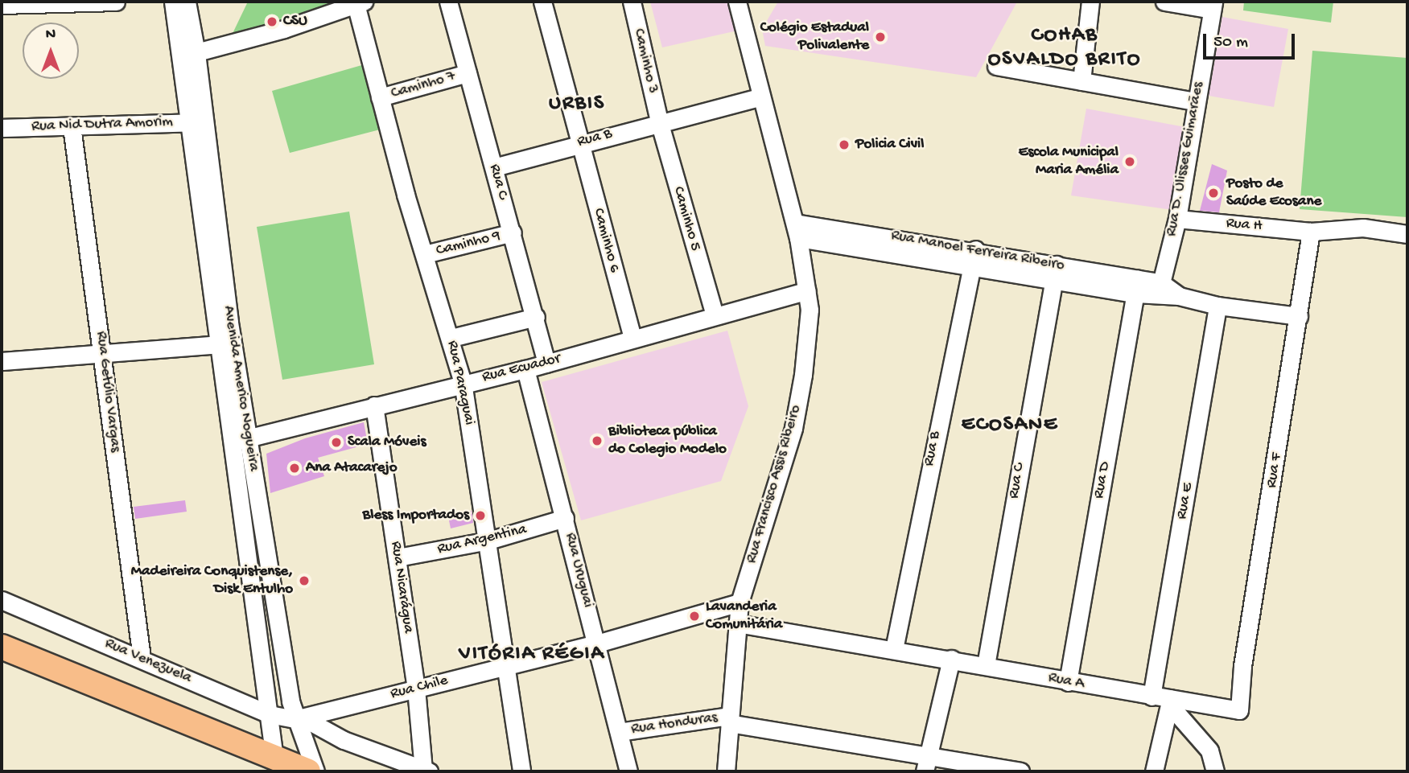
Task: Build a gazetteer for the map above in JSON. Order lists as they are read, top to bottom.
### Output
{
  "streets": {
    "street": [
      "Caminho 3",
      "Caminho 7",
      "Rua Nid Dutra Amorim",
      "Rua B",
      "Rua D. Ulisses Guimarães",
      "Rua C",
      "Caminho 5",
      "Rua H",
      "Caminho 6",
      "Caminho 9",
      "Rua Manoel Ferreira Ribeiro",
      "Rua Ecuador",
      "Rua Paraguai",
      "Avenida Americo Nogueira",
      "Rua Getúlio Vargas",
      "Rua F",
      "Rua D",
      "Rua Francisco Assis Ribeiro",
      "Rua E",
      "Rua Argentina",
      "Rua Uruguai",
      "Rua Nicarágua",
      "Rua Venezuela",
      "Rua A",
      "Rua Chile",
      "Rua Honduras"
    ]
  },
  "crossings": [
    ["Caminho 3", "Rua B"],
    ["Caminho 3", "Caminho 5"],
    ["Caminho 7", "Rua C"],
    ["Caminho 7", "Rua Paraguai"],
    ["Rua Nid Dutra Amorim", "Avenida Americo Nogueira"],
    ["Rua Nid Dutra Amorim", "Rua Getúlio Vargas"],
    ["Rua B", "Rua C"],
    ["Rua B", "Caminho 5"],
    ["Rua B", "Caminho 6"],
    ["Rua B", "Rua Manoel Ferreira Ribeiro"],
    ["Rua B", "Rua Francisco Assis Ribeiro"],
    ["Rua B", "Rua A"],
    ["Rua D. Ulisses Guimarães", "Rua H"],
    ["Rua D. Ulisses Guimarães", "Rua Manoel Ferreira Ribeiro"],
    ["Rua C", "Caminho 9"],
    ["Rua C", "Rua Manoel Ferreira Ribeiro"],
    ["Rua C", "Rua Ecuador"],
    ["Rua C", "Rua A"],
    ["Caminho 5", "Rua Ecuador"],
    ["Rua H", "Rua F"],
    ["Caminho 6", "Rua Ecuador"],
    ["Caminho 9", "Rua Paraguai"],
    ["Rua Manoel Ferreira Ribeiro", "Rua F"],
    ["Rua Manoel Ferreira Ribeiro", "Rua D"],
    ["Rua Manoel Ferreira Ribeiro", "Rua Francisco Assis Ribeiro"],
    ["Rua Manoel Ferreira Ribeiro", "Rua E"],
    ["Rua Ecuador", "Rua Paraguai"],
    ["Rua Ecuador", "Avenida Americo Nogueira"],
    ["Rua Ecuador", "Rua Francisco Assis Ribeiro"],
    ["Rua Ecuador", "Rua Uruguai"],
    ["Rua Ecuador", "Rua Nicarágua"],
    ["Rua Paraguai", "Rua Argentina"],
    ["Rua Paraguai", "Rua Chile"],
    ["Avenida Americo Nogueira", "Rua Venezuela"],
    ["Avenida Americo Nogueira", "Rua Chile"],
    ["Rua Getúlio Vargas", "Rua Venezuela"],
    ["Rua F", "Rua A"],
    ["Rua D", "Rua A"],
    ["Rua Francisco Assis Ribeiro", "Rua Chile"],
    ["Rua Francisco Assis Ribeiro", "Rua Honduras"],
    ["Rua E", "Rua A"],
    ["Rua Argentina", "Rua Uruguai"],
    ["Rua Argentina", "Rua Nicarágua"],
    ["Rua Uruguai", "Rua Chile"],
    ["Rua Uruguai", "Rua Honduras"],
    ["Rua Nicarágua", "Rua Venezuela"],
    ["Rua Nicarágua", "Rua Chile"],
    ["Rua Venezuela", "Rua Chile"]
  ],
  "districts": [
    "COHAB OSVALDO BRITO",
    "URBIS",
    "ECOSANE",
    "VITÓRIA RÉGIA"
  ],
  "places": [
    "CSU",
    "Colégio Estadual Polivalente",
    "Policia Civil",
    "Escola Municipal Maria Amélia",
    "Posto de Saúde Ecosane",
    "Biblioteca pública do Colegio Modelo",
    "Scala Móveis",
    "Ana Atacarejo",
    "Bless Importados",
    "Madeireira Conquistense, Disk Entulho",
    "Lavanderia Comunitária"
  ],
  "scale_bar": "50 m",
  "north": "top"
}
